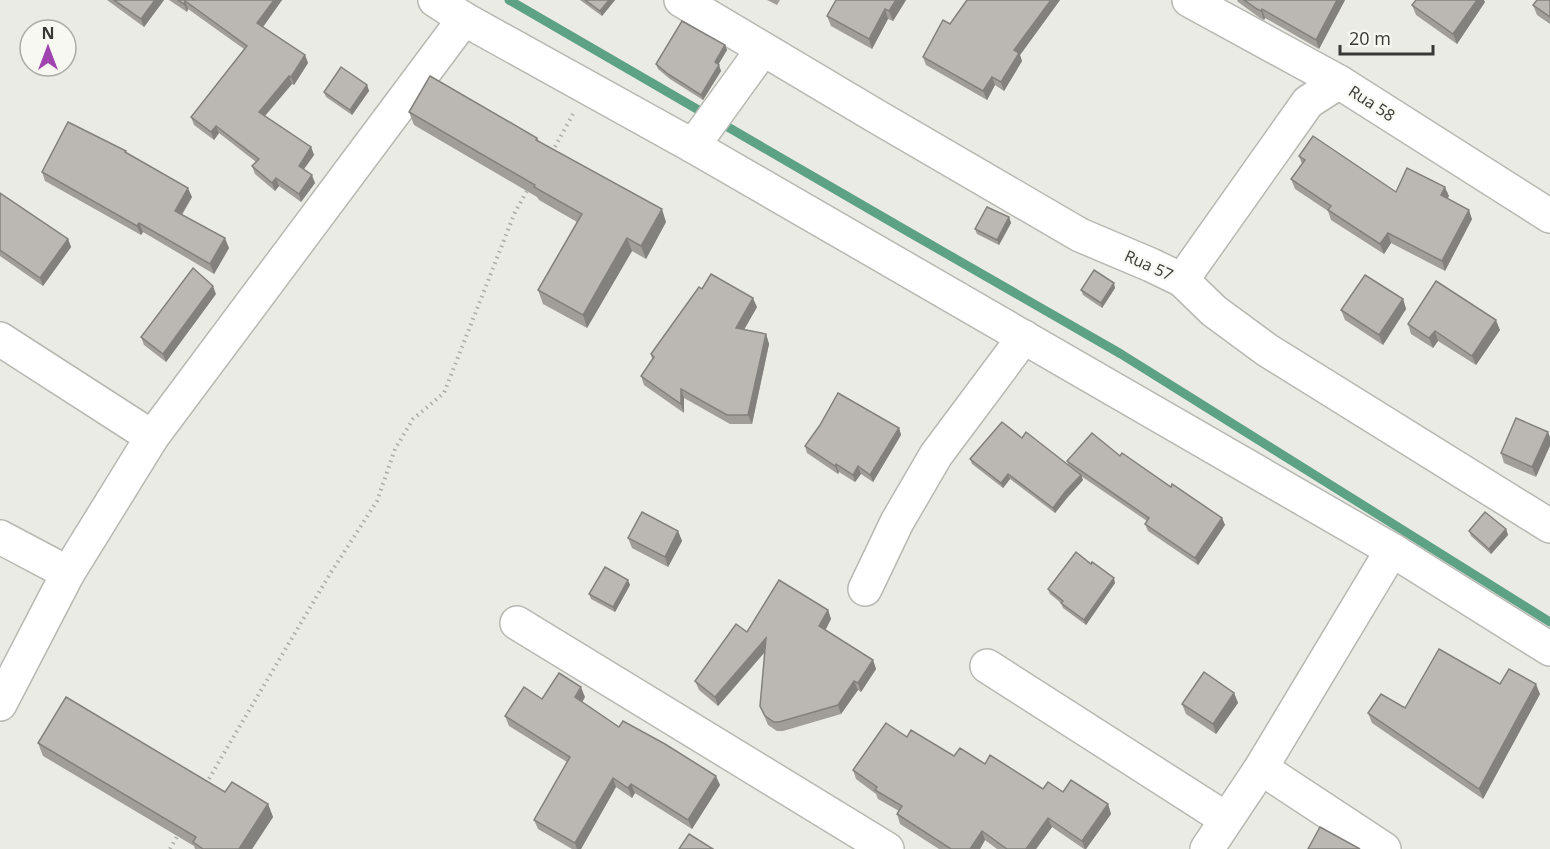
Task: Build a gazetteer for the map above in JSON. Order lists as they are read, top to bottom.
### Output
{
  "streets": {
    "street": ["Rua 58", "Rua 57"]
  },
  "scale_bar": "20 m",
  "north": "top"
}
